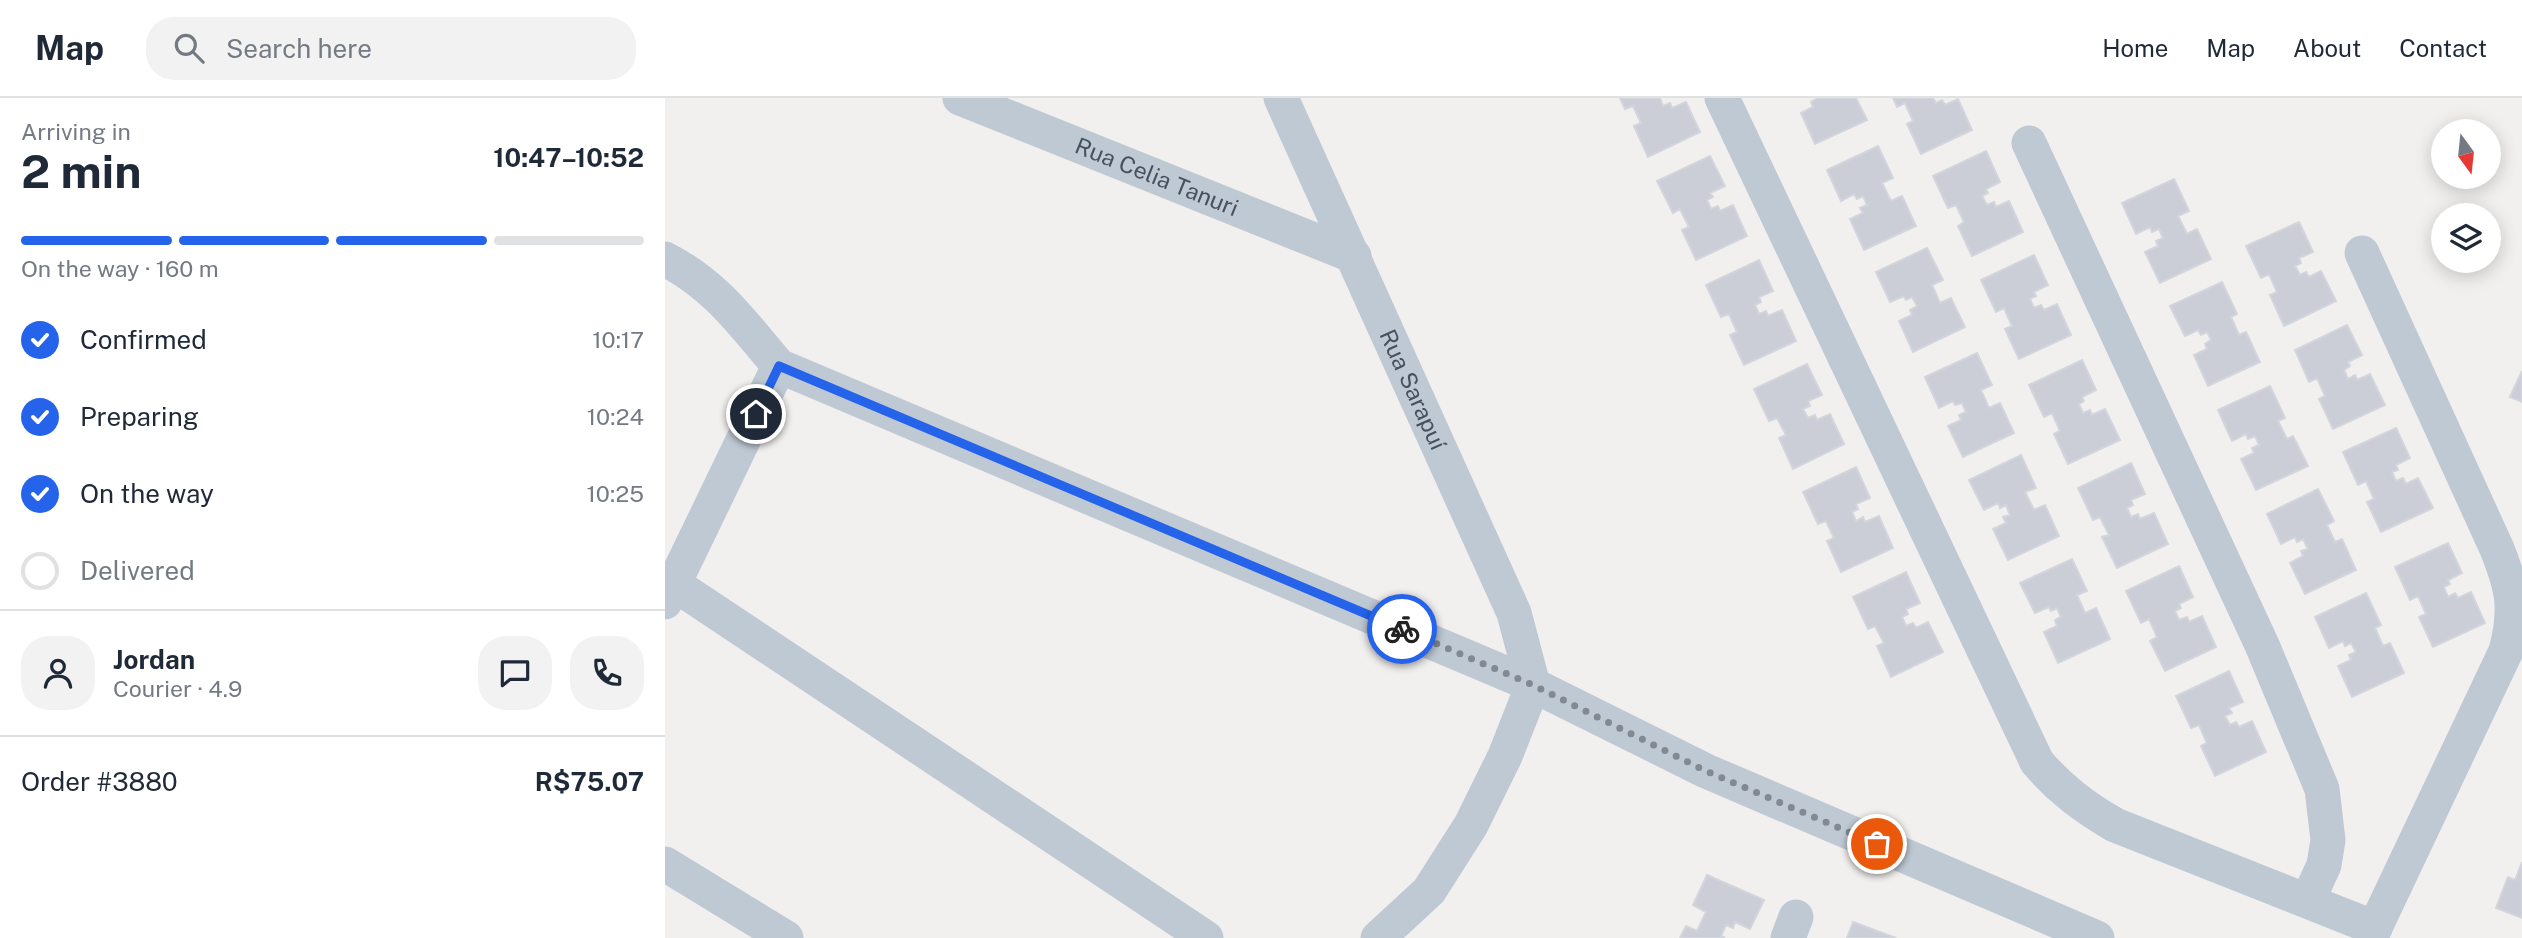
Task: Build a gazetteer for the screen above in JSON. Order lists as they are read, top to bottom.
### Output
{
  "streets": {
    "street": ["Rua Celia Tanuri", "Rua Sarapuí"]
  },
  "crossings": [
    ["Rua Celia Tanuri", "Rua Sarapuí"]
  ],
  "north": "bottom",
  "page": {
    "header": "Map",
    "search": "Search here",
    "nav": [
      "Home",
      "Map",
      "About",
      "Contact"
    ],
    "heading": ["2 min", "Arriving in", "10:47–10:52"],
    "panel": [
      "Jordan",
      "Courier · 4.9",
      "Order #3880",
      "R$75.07"
    ],
    "bar": "On the way · 160 m",
    "list": [
      ["Confirmed", "10:17"],
      ["Preparing", "10:24"],
      ["On the way", "10:25"],
      "Delivered"
    ]
  }
}
